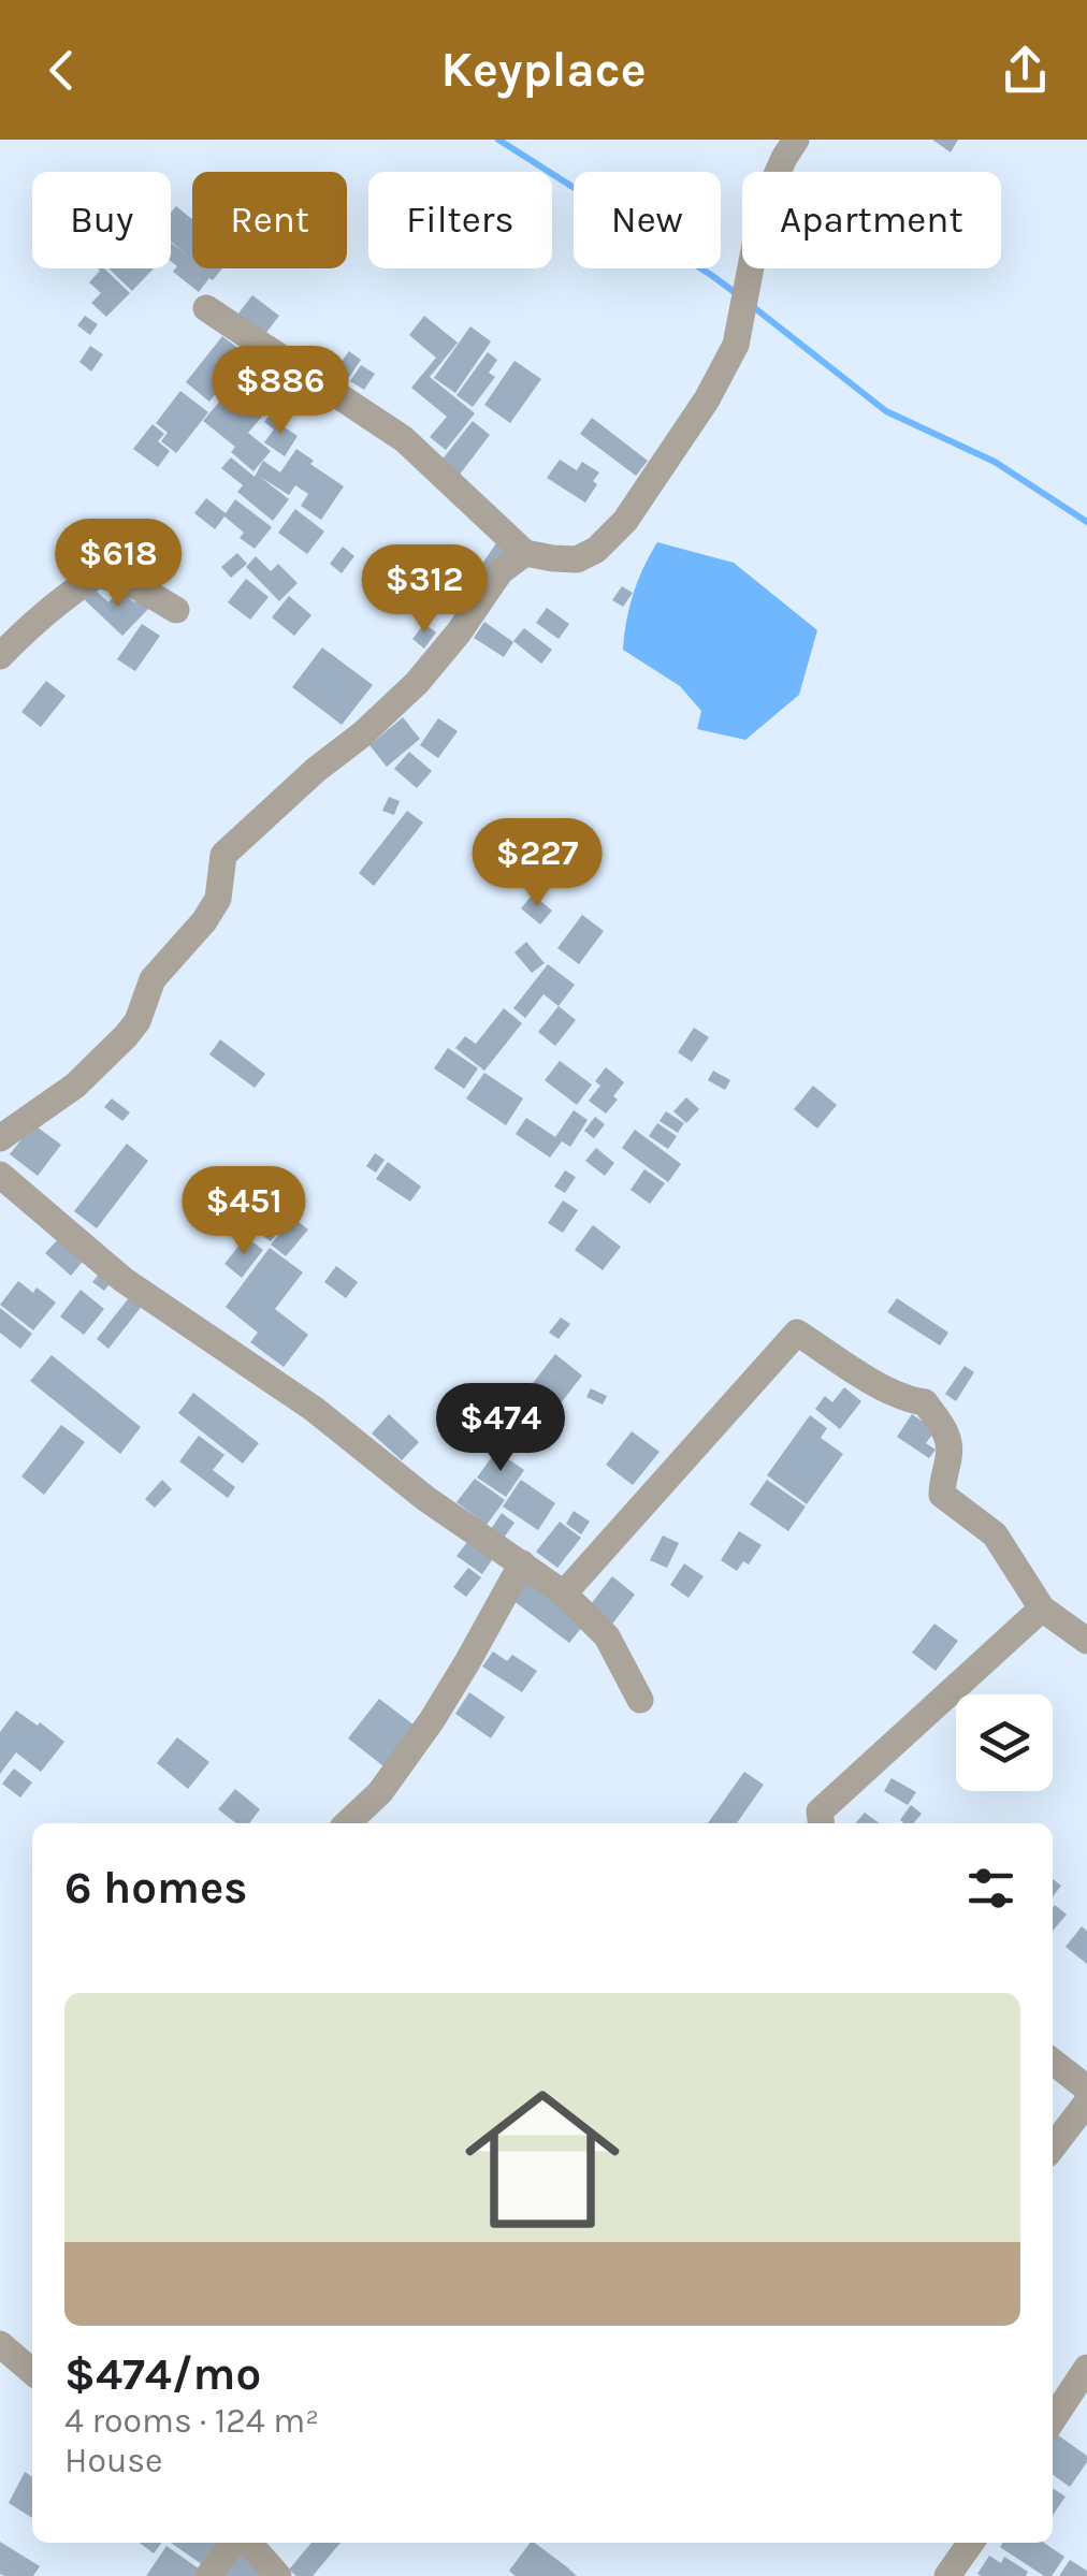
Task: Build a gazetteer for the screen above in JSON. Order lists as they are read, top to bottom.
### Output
{
  "page": {
    "header": "Keyplace",
    "chip": [
      "Buy",
      "Rent",
      "Filters",
      "New",
      "Apartment"
    ],
    "price": [
      "$886",
      "$618",
      "$312",
      "$227",
      "$451",
      "$474"
    ],
    "heading": "6 homes",
    "list": [
      {
        "name": "$474/mo",
        "note": "4 rooms · 124 m² · House"
      }
    ]
  }
}
